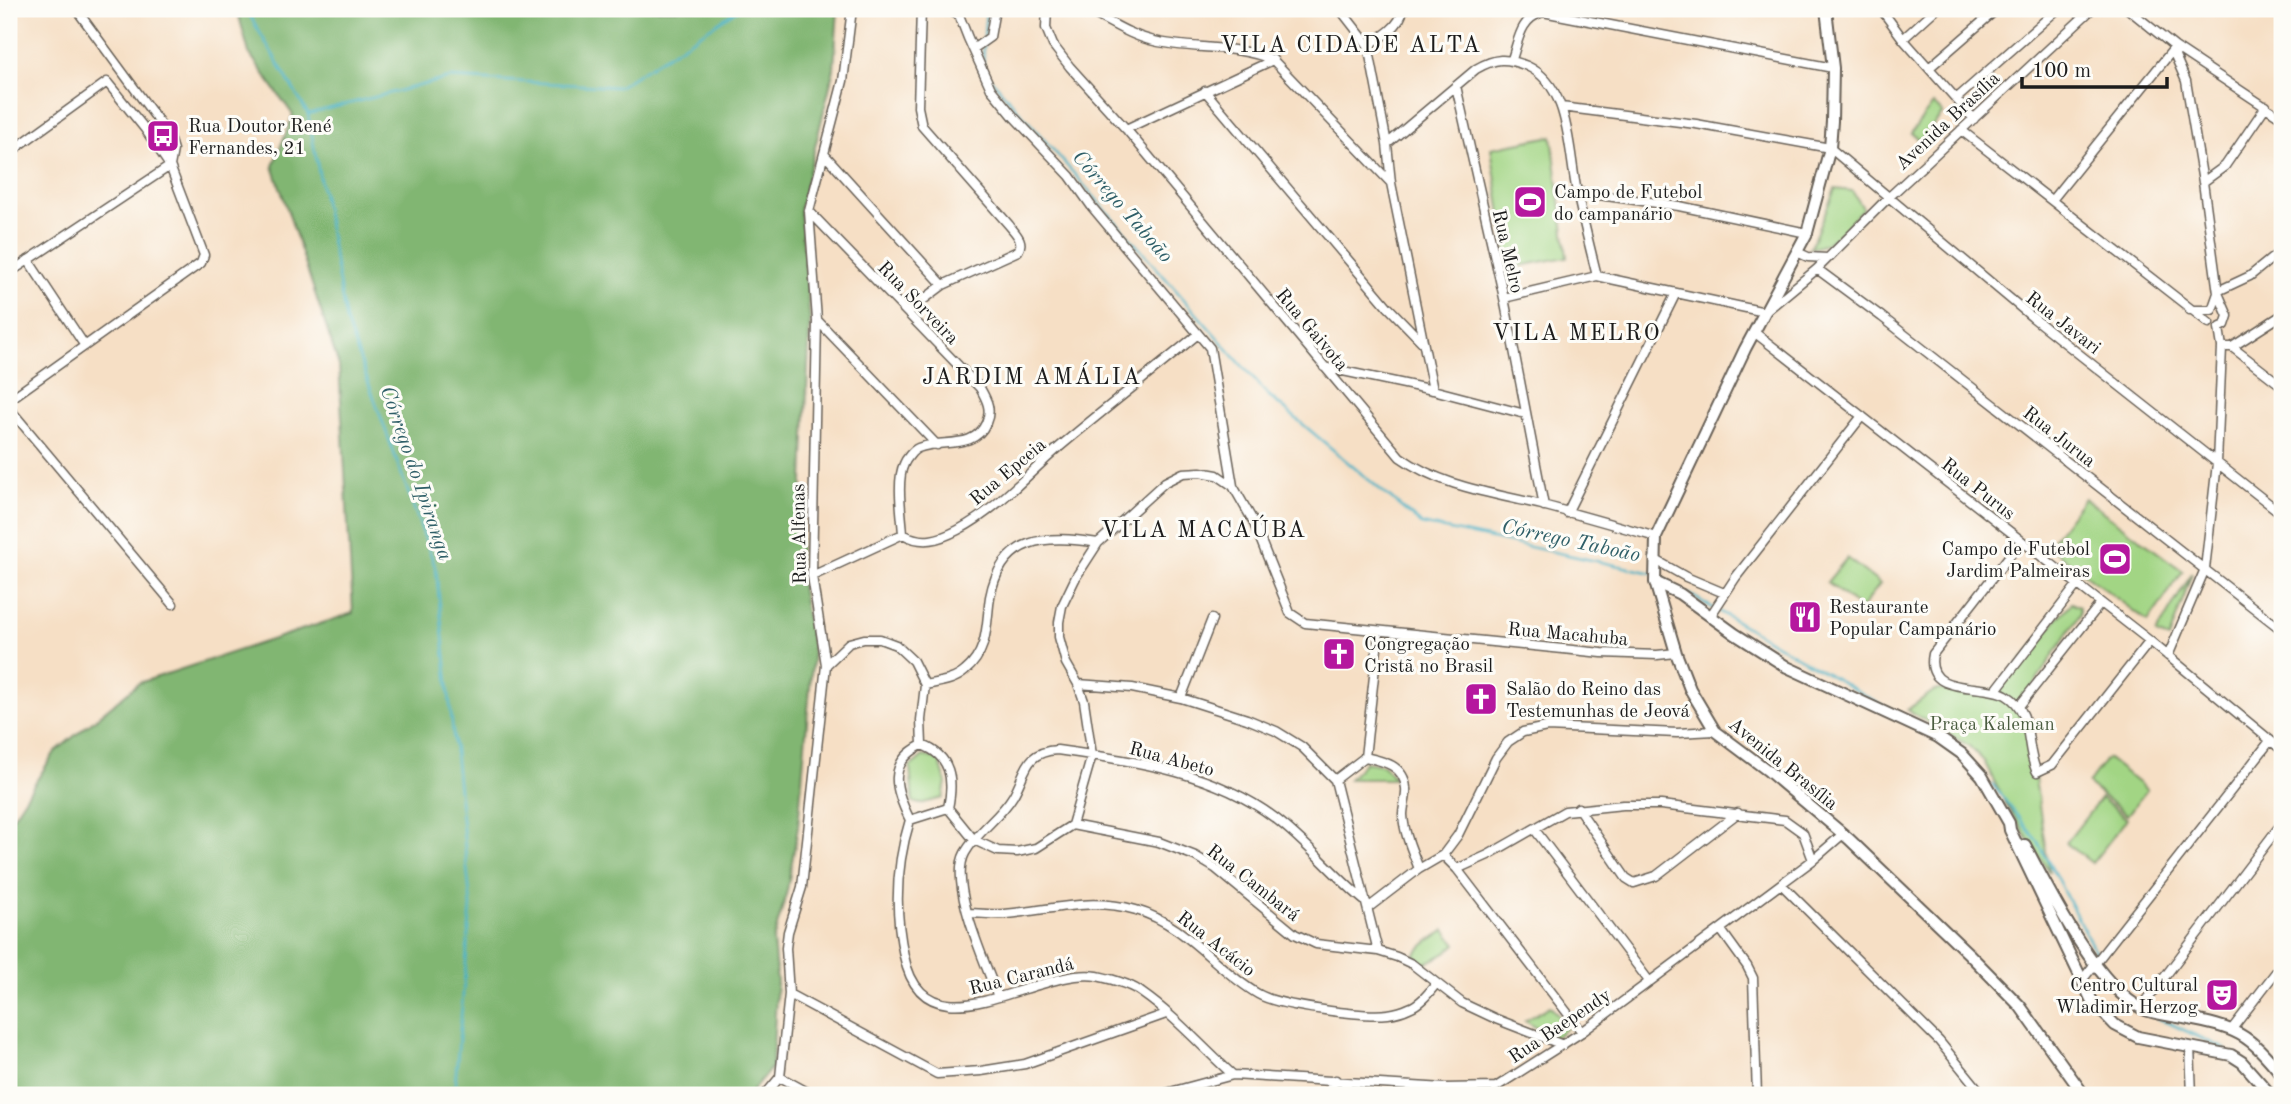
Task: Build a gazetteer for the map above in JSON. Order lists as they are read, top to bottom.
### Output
{
  "streets": {
    "street": [
      "Avenida Brasília",
      "Rua Melro",
      "Rua Sorveira",
      "Rua Javari",
      "Rua Gaivota",
      "Rua Jurua",
      "Rua Epceia",
      "Rua Purus",
      "Rua Alfenas",
      "Rua Macahuba",
      "Rua Abeto",
      "Rua Cambará",
      "Rua Acácio",
      "Rua Carandá",
      "Rua Baependy"
    ]
  },
  "crossings": [
    ["Avenida Brasília", "Rua Javari"],
    ["Avenida Brasília", "Rua Gaivota"],
    ["Avenida Brasília", "Rua Jurua"],
    ["Avenida Brasília", "Rua Purus"],
    ["Avenida Brasília", "Rua Macahuba"],
    ["Avenida Brasília", "Rua Baependy"],
    ["Rua Melro", "Rua Gaivota"],
    ["Rua Sorveira", "Rua Epceia"],
    ["Rua Sorveira", "Rua Alfenas"],
    ["Rua Cambará", "Rua Acácio"],
    ["Rua Cambará", "Rua Baependy"],
    ["Rua Carandá", "Rua Baependy"]
  ],
  "districts": [
    "VILA CIDADE ALTA",
    "VILA MELRO",
    "JARDIM AMÁLIA",
    "VILA MACAÚBA"
  ],
  "water": ["Córrego Taboão", "Córrego do Ipiranga"],
  "parks": ["Praça Kaleman"],
  "places": {
    "bus stop": ["Rua Doutor René Fernandes, 21"],
    "sports": ["Campo de Futebol do campanário", "Campo de Futebol Jardim Palmeiras"],
    "restaurant": ["Restaurante Popular Campanário"],
    "church": ["Congregação Cristã no Brasil", "Salão do Reino das Testemunhas de Jeová"],
    "theatre": ["Centro Cultural Wladimir Herzog"]
  },
  "scale_bar": "100 m"
}
